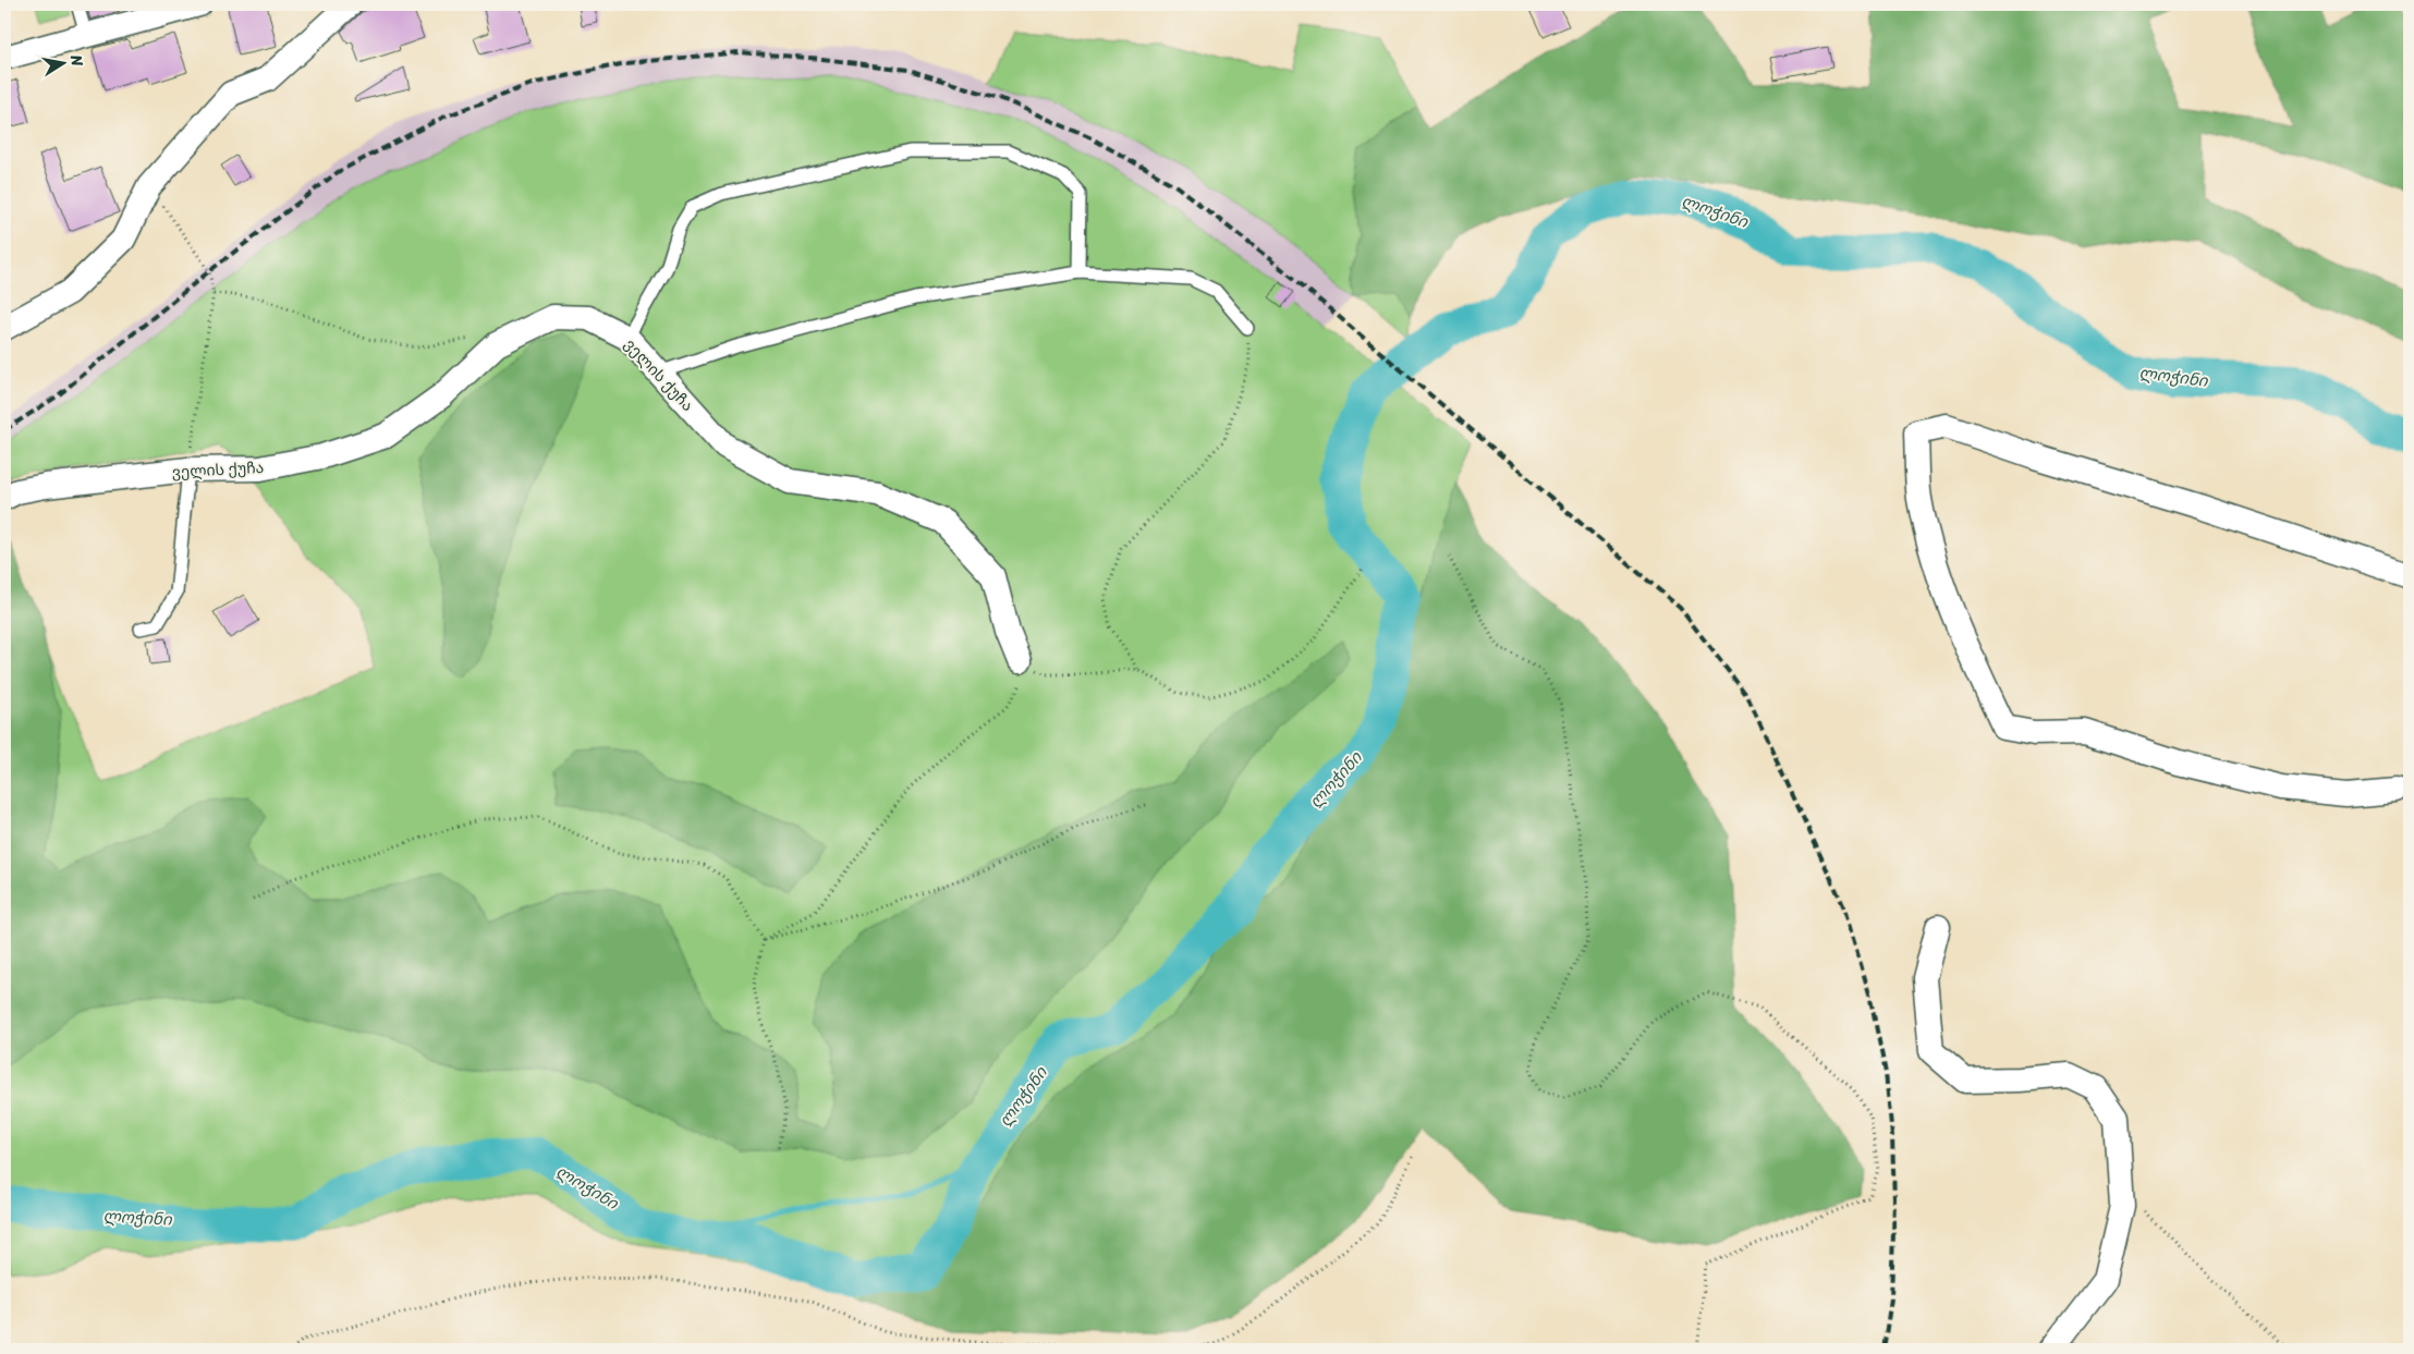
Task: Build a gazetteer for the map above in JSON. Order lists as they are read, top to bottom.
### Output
{
  "streets": {
    "street": ["ველის ქუჩა"]
  },
  "water": ["ლოჭინი"],
  "north": "right"
}
